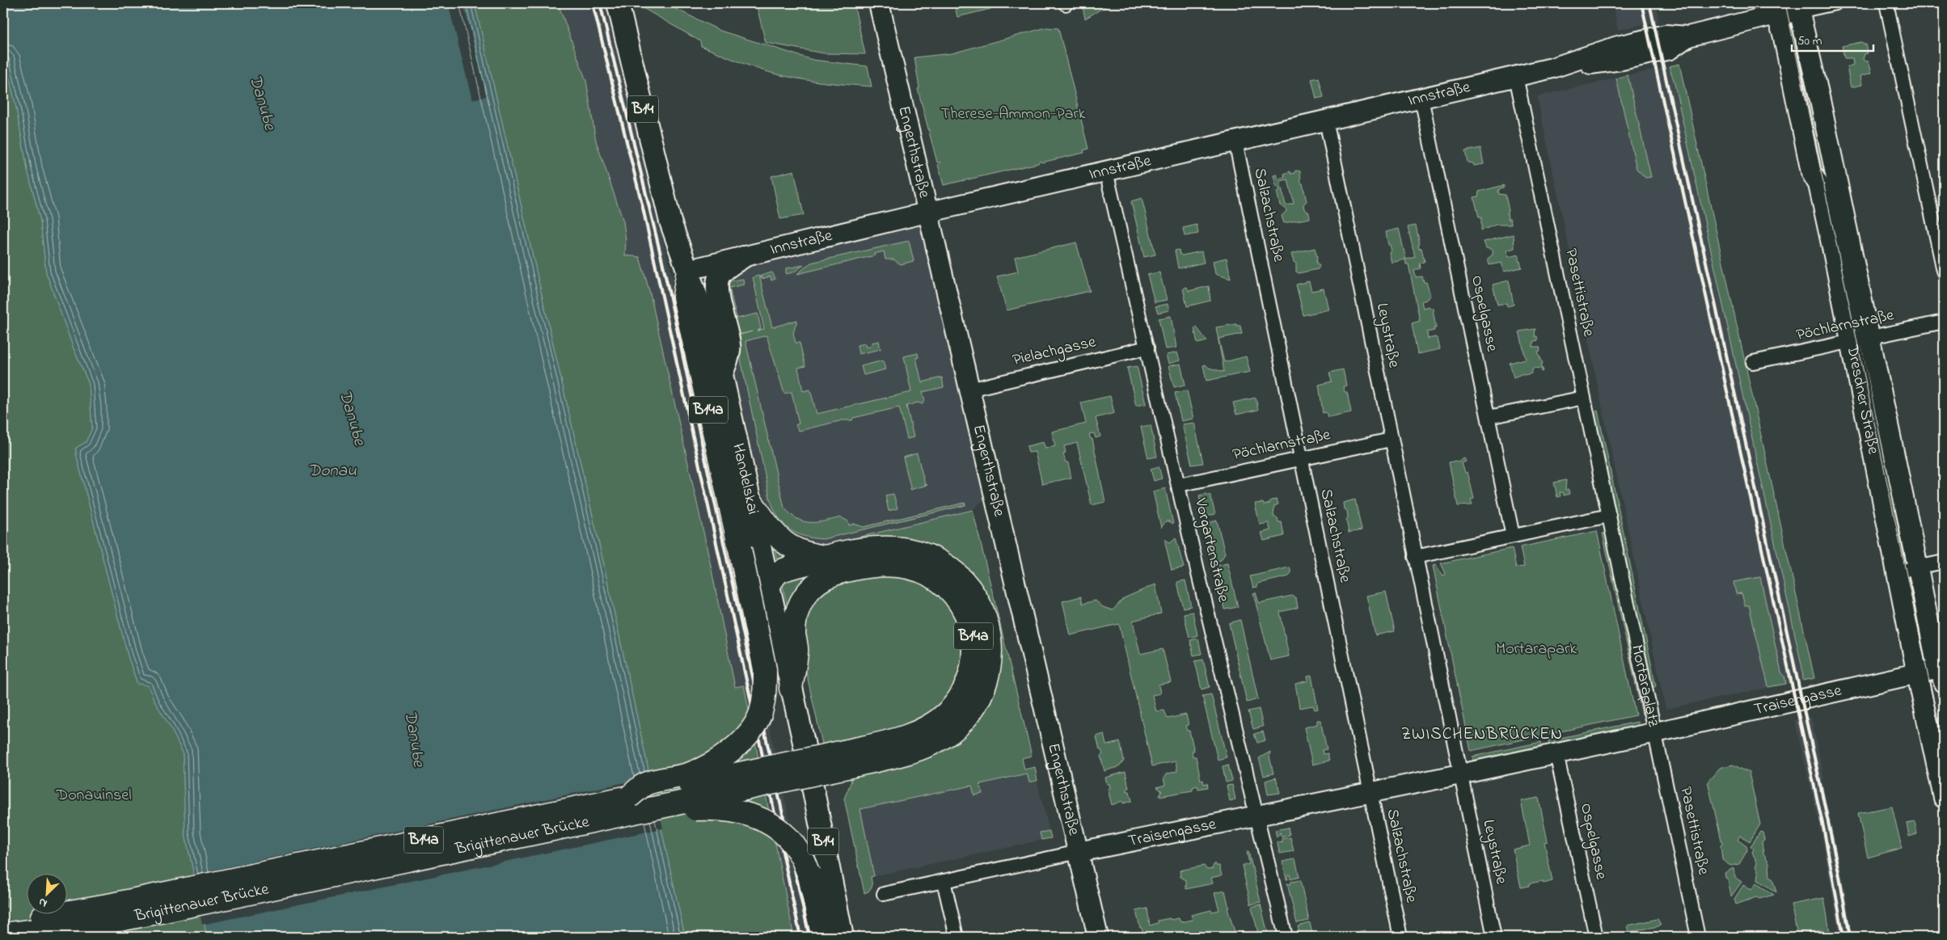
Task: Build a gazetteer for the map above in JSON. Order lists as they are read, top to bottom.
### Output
{
  "streets": {
    "highway": ["B14a", "Brigittenauer Brücke"],
    "main road": [
      "Innstraße",
      "B14",
      "Engerthstraße",
      "Dresdner Straße",
      "Handelskai",
      "Mortaraplatz",
      "Traisengasse"
    ],
    "street": [
      "Salzachstraße",
      "Pasettistraße",
      "Ospelgasse",
      "Pöchlarnstraße",
      "Leystraße",
      "Pielachgasse",
      "Vorgartenstraße"
    ]
  },
  "crossings": [
    ["Innstraße", "Engerthstraße"],
    ["Innstraße", "Salzachstraße"],
    ["Innstraße", "Pasettistraße"],
    ["Innstraße", "Ospelgasse"],
    ["Innstraße", "Leystraße"],
    ["Innstraße", "Dresdner Straße"],
    ["Innstraße", "B14a"],
    ["Innstraße", "Handelskai"],
    ["Innstraße", "Vorgartenstraße"],
    ["Engerthstraße", "Pielachgasse"],
    ["Engerthstraße", "Traisengasse"],
    ["Salzachstraße", "Pöchlarnstraße"],
    ["Salzachstraße", "Traisengasse"],
    ["Pasettistraße", "Mortaraplatz"],
    ["Pasettistraße", "Traisengasse"],
    ["Ospelgasse", "Mortaraplatz"],
    ["Pöchlarnstraße", "Leystraße"],
    ["Pöchlarnstraße", "Dresdner Straße"],
    ["Pöchlarnstraße", "Vorgartenstraße"],
    ["Leystraße", "Mortaraplatz"],
    ["Leystraße", "Traisengasse"],
    ["Pielachgasse", "Vorgartenstraße"],
    ["Dresdner Straße", "Traisengasse"],
    ["B14a", "Handelskai"],
    ["B14a", "Brigittenauer Brücke"],
    ["Vorgartenstraße", "Traisengasse"],
    ["Mortaraplatz", "Traisengasse"]
  ],
  "districts": ["ZWISCHENBRÜCKEN"],
  "water": ["Danube", "Donau"],
  "parks": ["Therese-Ammon-Park", "Mortarapark", "Donauinsel"],
  "scale_bar": "50 m",
  "north": "bottom left"
}
